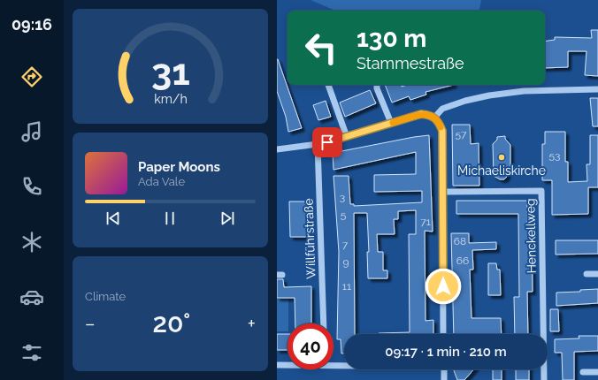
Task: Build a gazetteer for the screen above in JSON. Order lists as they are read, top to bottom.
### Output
{
  "streets": {
    "street": ["Henckellweg", "Willführstraße"]
  },
  "places": ["Michaeliskirche"],
  "house_numbers": [
    "57",
    "53",
    "3",
    "5",
    "71",
    "68",
    "7",
    "66",
    "9",
    "11"
  ],
  "page": {
    "tabs": "09:16",
    "turn": ["130 m", "Stammestraße"],
    "song": ["Paper Moons", "Ada Vale"],
    "tile": "Climate",
    "heat": ["−", "20°", "+"],
    "limit": "40",
    "trip": "09:17 · 1 min · 210 m",
    "gauge": ["31", "km/h"]
  }
}
